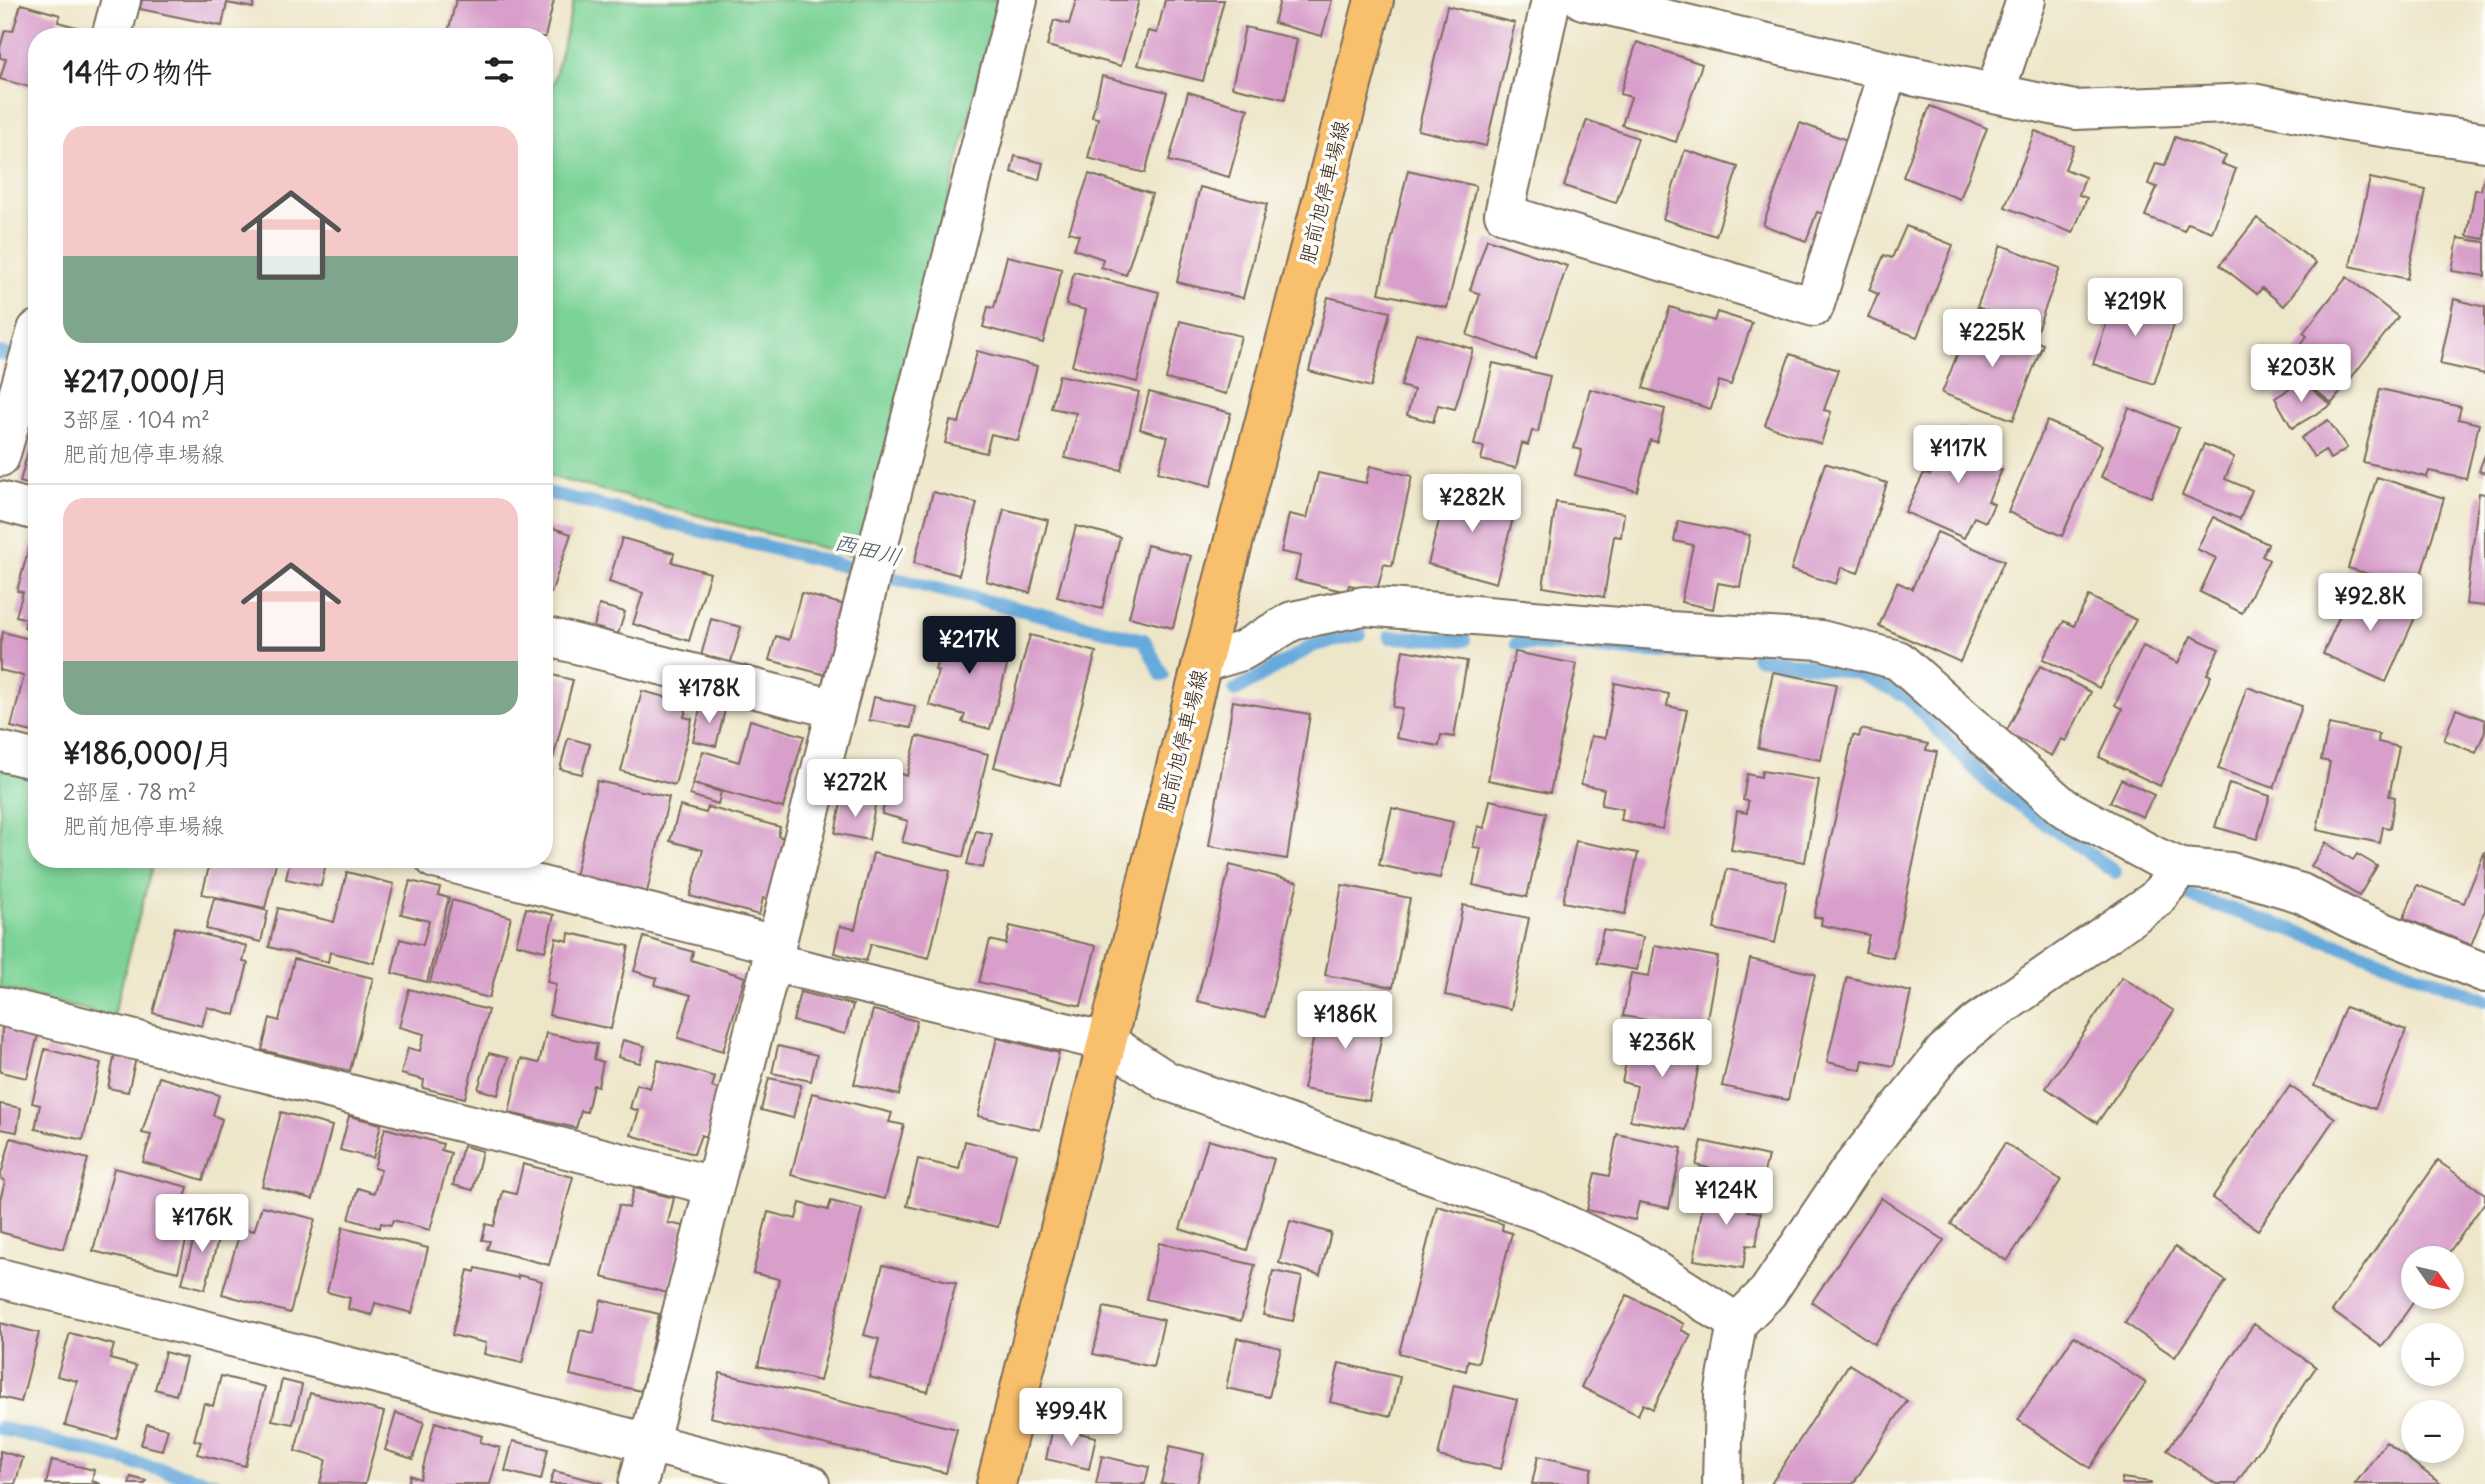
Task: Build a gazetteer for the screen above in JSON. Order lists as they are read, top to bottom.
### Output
{
  "streets": {
    "main road": ["肥前旭停車場線"]
  },
  "water": ["西田川"],
  "north": "bottom right",
  "page": {
    "heading": "14件の物件",
    "list": [
      {
        "name": "¥217,000/月",
        "note": "3部屋 · 104 m² · 肥前旭停車場線"
      },
      {
        "name": "¥186,000/月",
        "note": "2部屋 · 78 m² · 肥前旭停車場線"
      }
    ],
    "price": [
      "¥219K",
      "¥225K",
      "¥203K",
      "¥117K",
      "¥282K",
      "¥92.8K",
      "¥217K",
      "¥178K",
      "¥272K",
      "¥186K",
      "¥236K",
      "¥124K",
      "¥176K",
      "¥99.4K"
    ],
    "map_buttons": ["+", "−"]
  }
}
